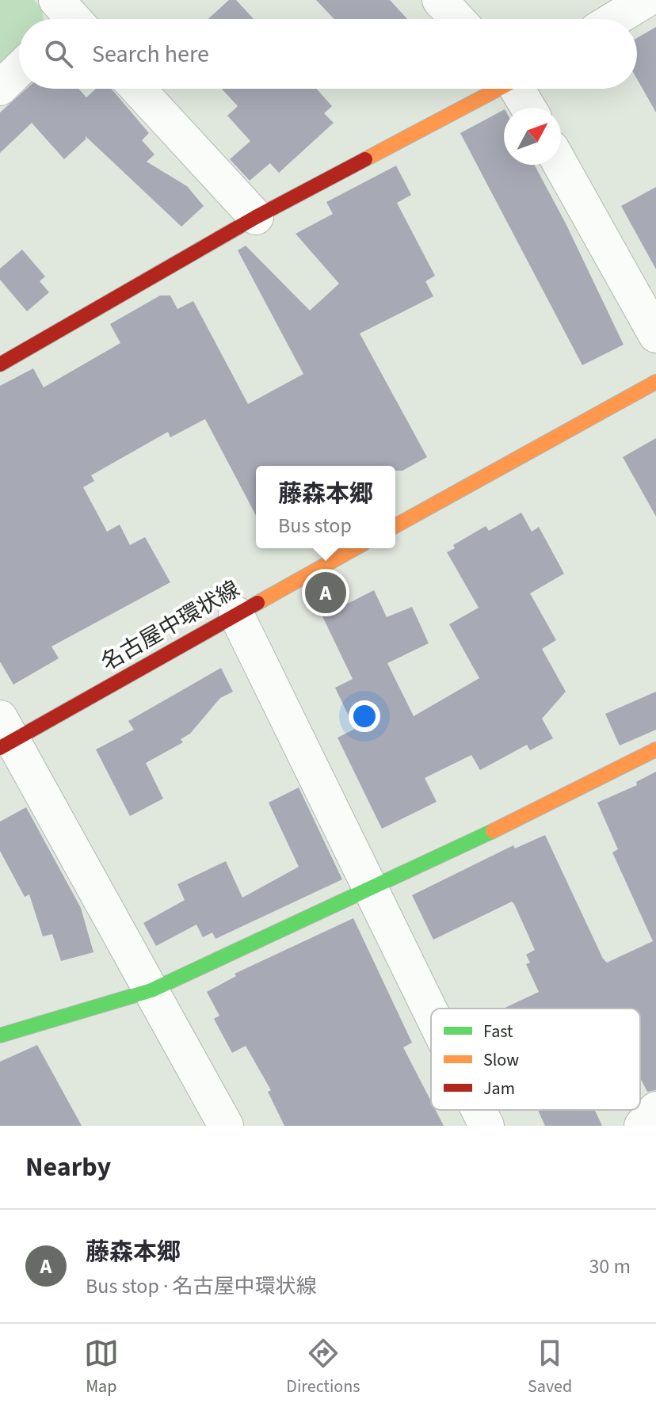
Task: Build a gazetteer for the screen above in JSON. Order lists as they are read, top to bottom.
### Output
{
  "streets": {
    "street": ["名古屋中環状線"]
  },
  "legend": ["Fast", "Slow", "Jam"],
  "north": "top right",
  "page": {
    "search": "Search here",
    "popup": ["藤森本郷", "Bus stop"],
    "pins": "A",
    "heading": "Nearby",
    "list": [
      {
        "mark": "A",
        "name": "藤森本郷",
        "note": "Bus stop · 名古屋中環状線",
        "value": "30 m"
      }
    ],
    "nav": ["Map", "Directions", "Saved"]
  }
}
